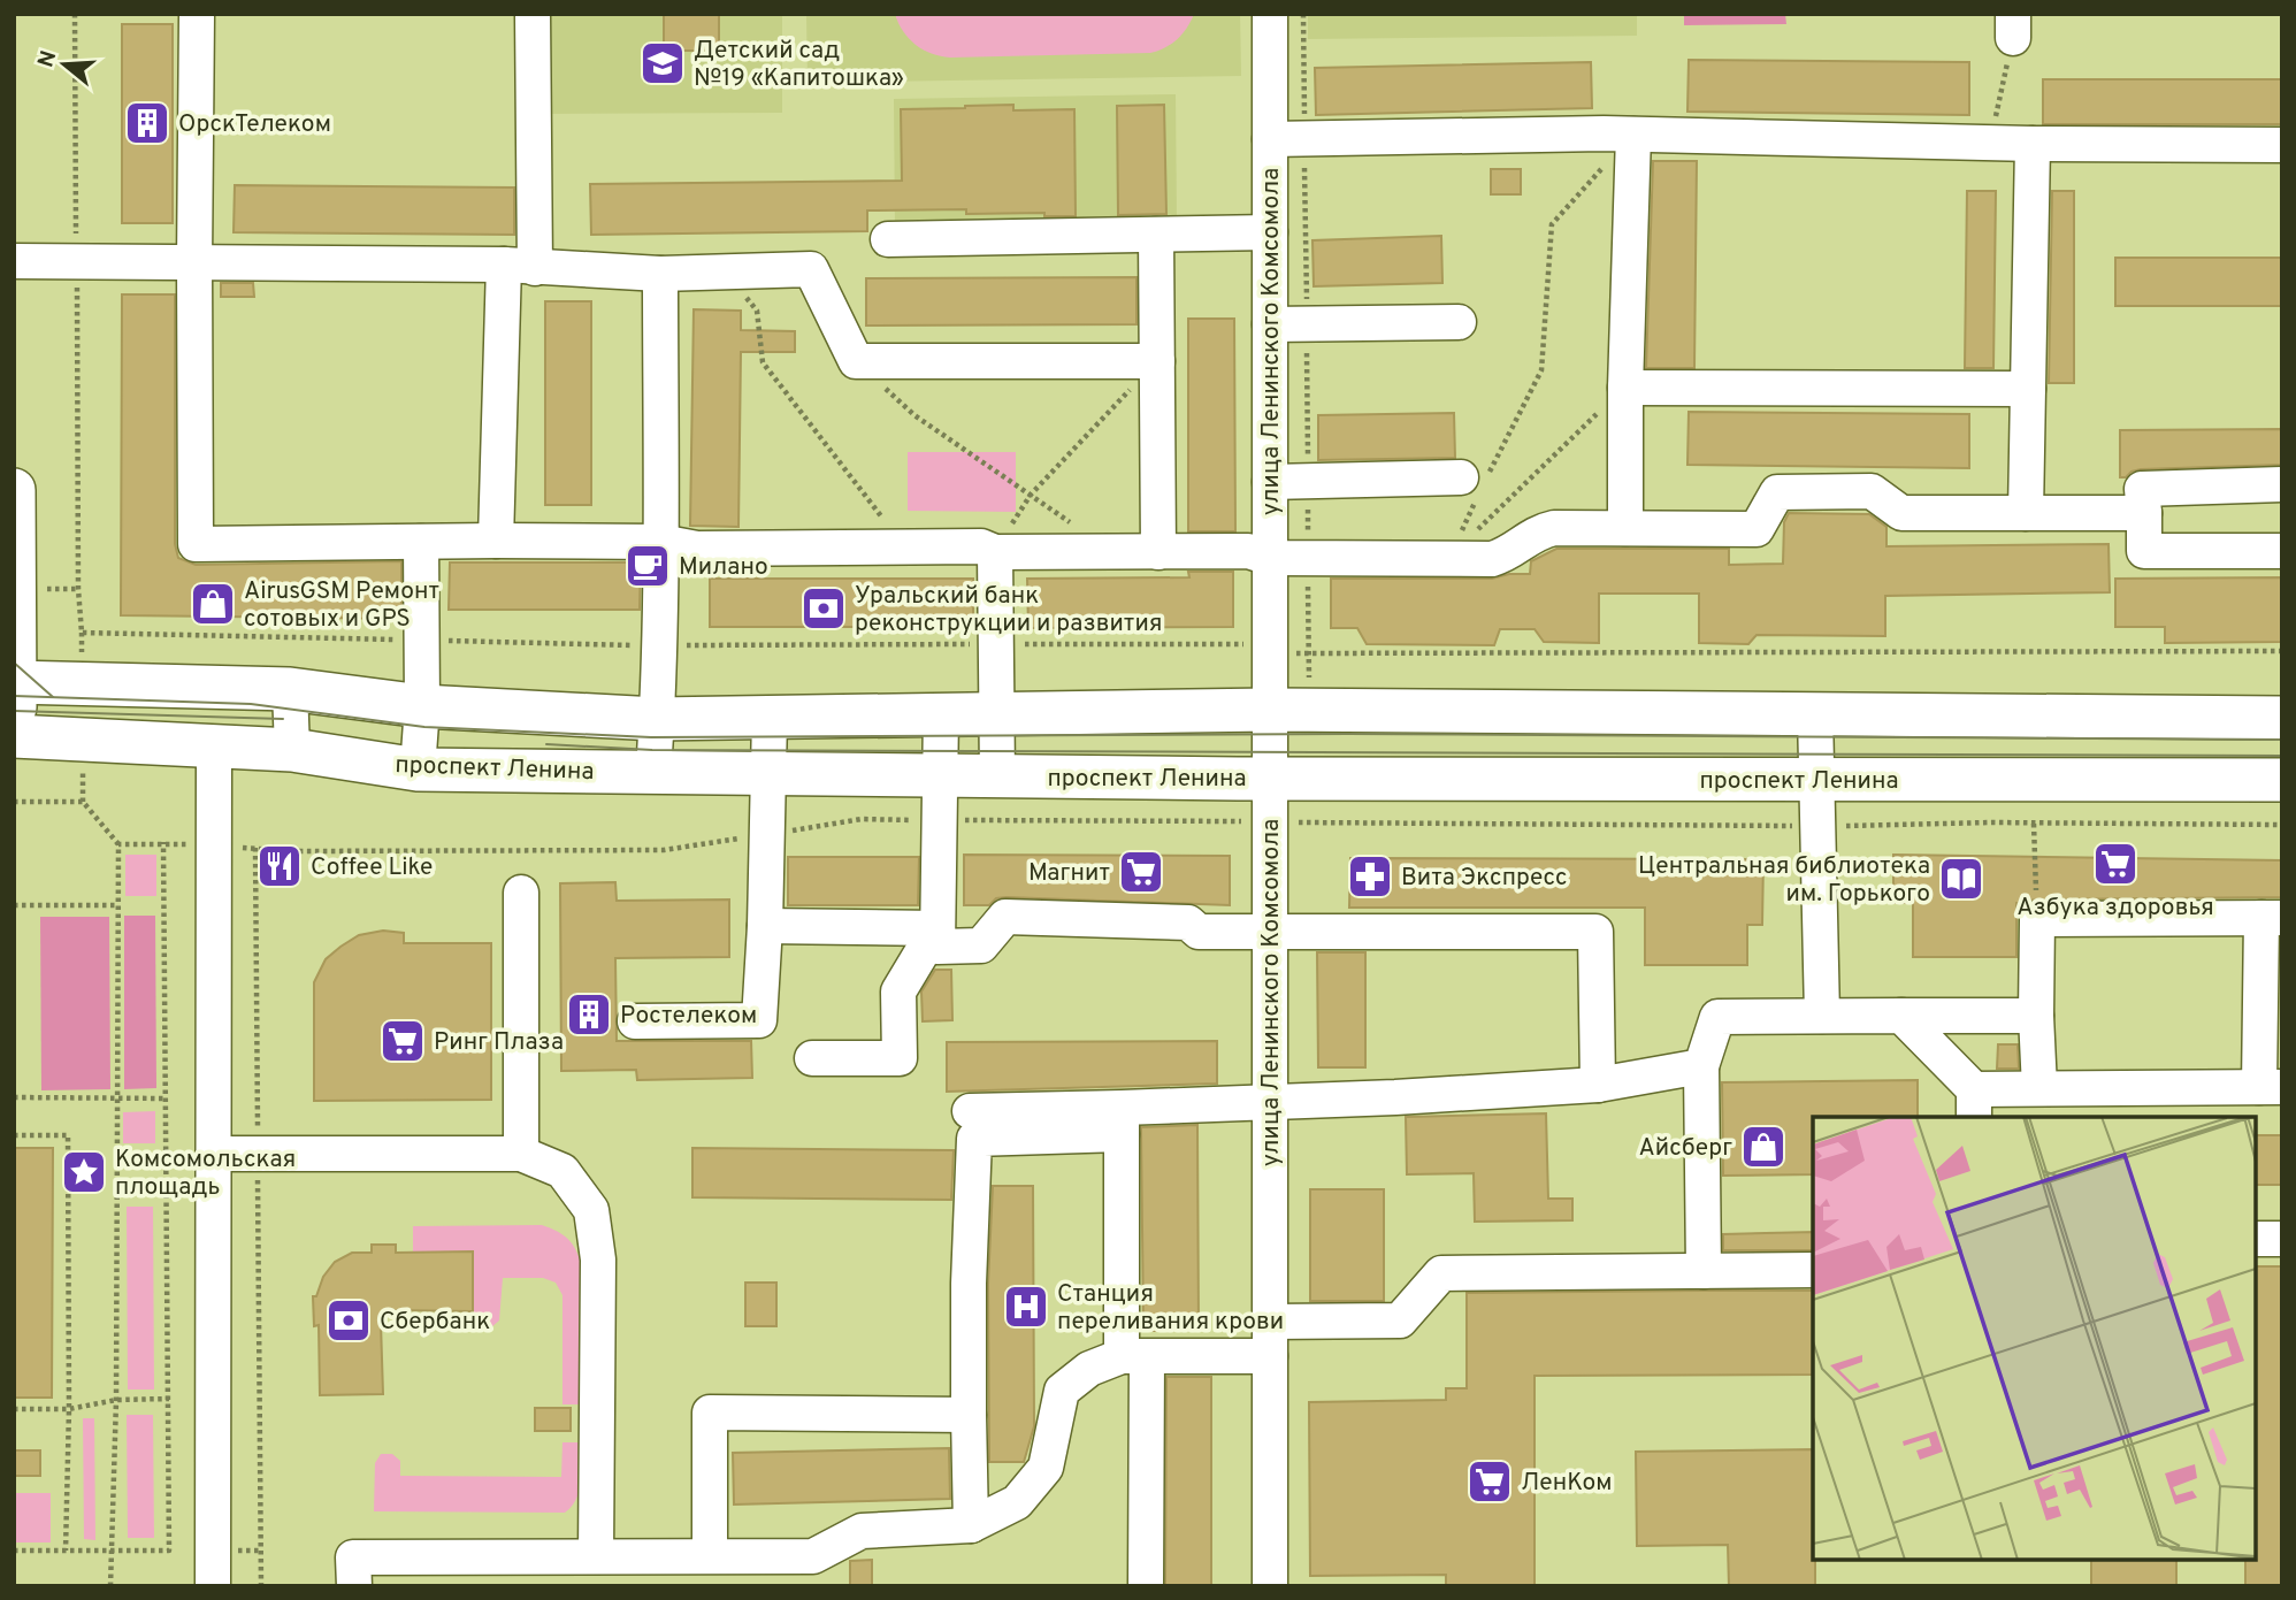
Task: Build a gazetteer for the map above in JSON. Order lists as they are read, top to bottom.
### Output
{
  "streets": {
    "main road": ["проспект Ленина"],
    "street": ["улица Ленинского Комсомола"]
  },
  "crossings": [
    ["улица Ленинского Комсомола", "проспект Ленина"]
  ],
  "places": {
    "school or university": ["Детский сад №19 «Капитошка»"],
    "building": ["ОрскТелеком", "Ростелеком"],
    "cafe": ["Милано"],
    "shop": ["AirusGSM Ремонт сотовых и GPS", "Айсберг"],
    "bank": ["Уральский банк реконструкции и развития", "Сбербанк"],
    "supermarket": [
      "Азбука здоровья",
      "Магнит",
      "Ринг Плаза",
      "ЛенКом"
    ],
    "restaurant": ["Coffee Like"],
    "pharmacy": ["Вита Экспресс"],
    "library": ["Центральная библиотека им. Горького"],
    "place": ["Комсомольская площадь"],
    "hospital": ["Станция переливания крови"]
  },
  "north": "left"
}
